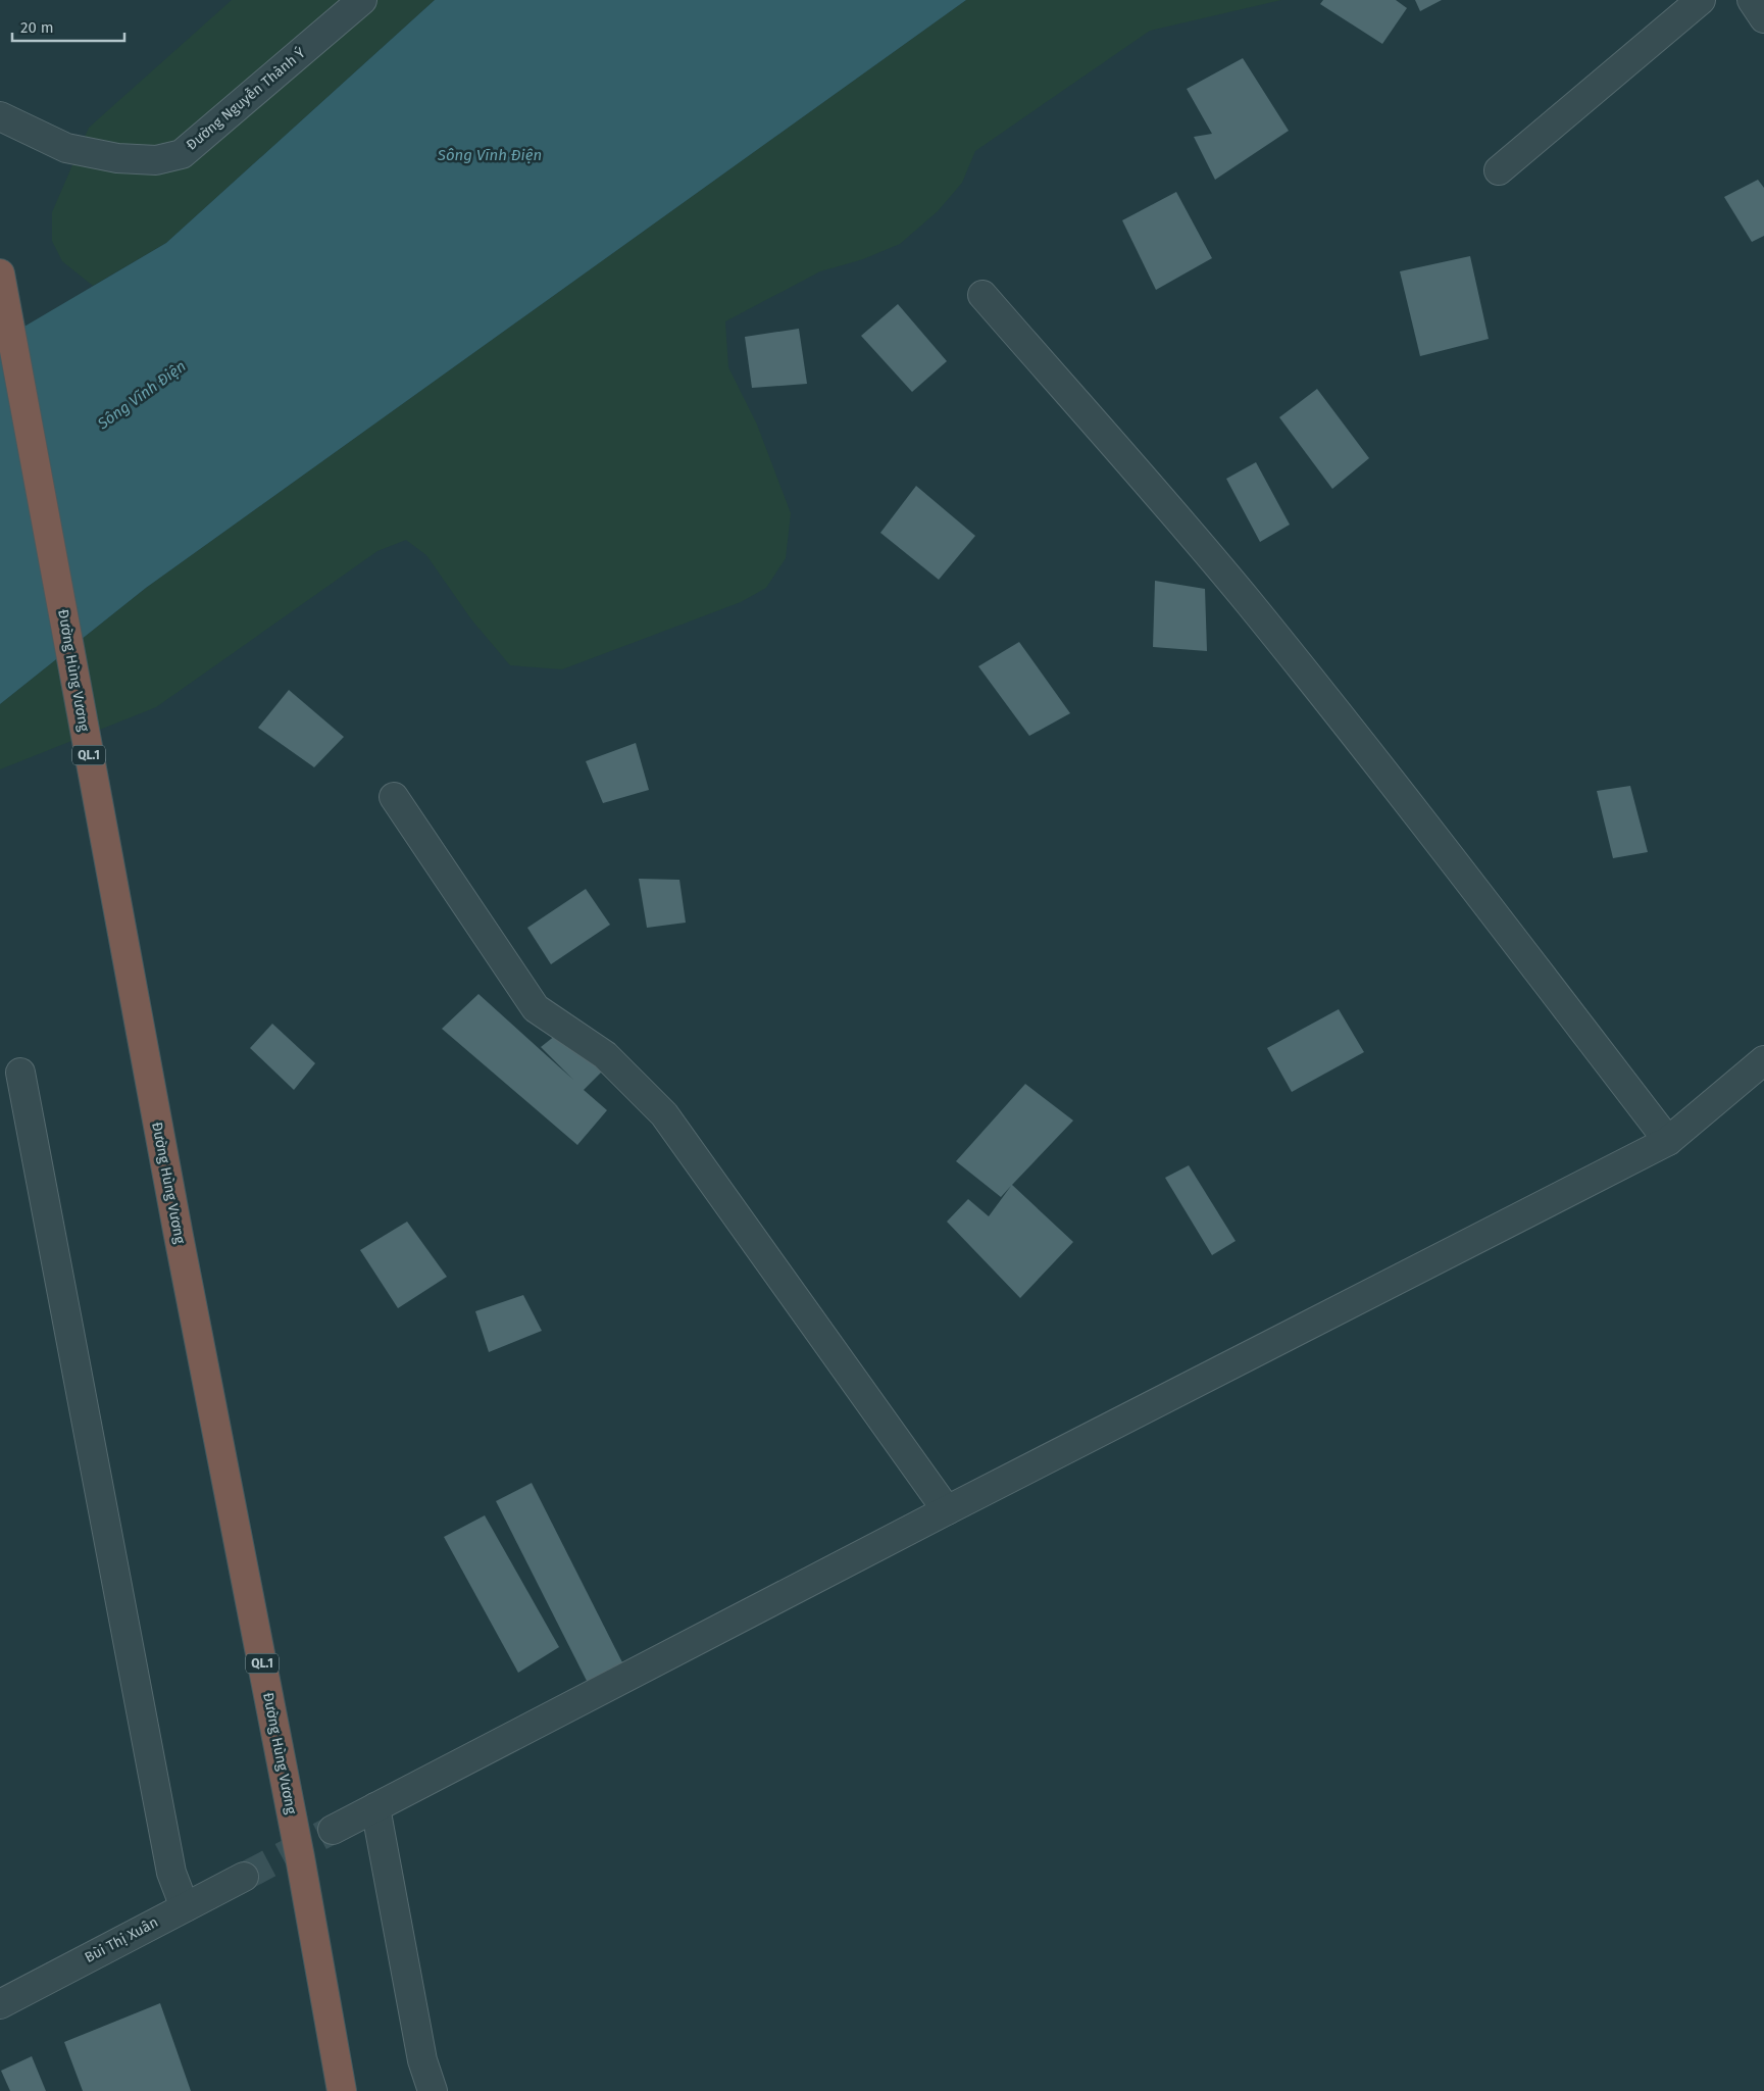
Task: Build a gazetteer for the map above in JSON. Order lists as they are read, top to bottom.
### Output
{
  "streets": {
    "highway": ["Đường Hùng Vương", "QL.1"],
    "street": ["Đường Nguyễn Thành Ý", "Bùi Thị Xuân"]
  },
  "water": ["Sông Vĩnh Điện"],
  "scale_bar": "20 m"
}
